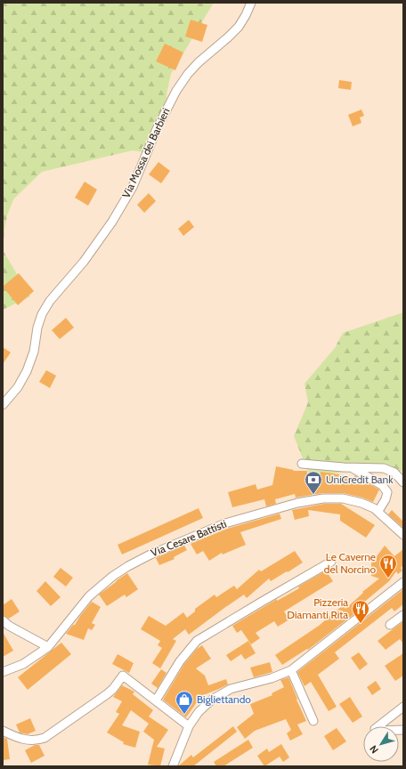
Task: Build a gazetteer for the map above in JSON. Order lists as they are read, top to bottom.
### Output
{
  "streets": {
    "street": ["Via Mossa dei Barbieri", "Via Cesare Battisti"]
  },
  "places": {
    "bank": ["UniCredit Bank"],
    "restaurant": ["Le Caverne del Norcino", "Pizzeria Diamanti Rita"],
    "shop": ["Bigliettando"]
  },
  "north": "bottom left"
}
